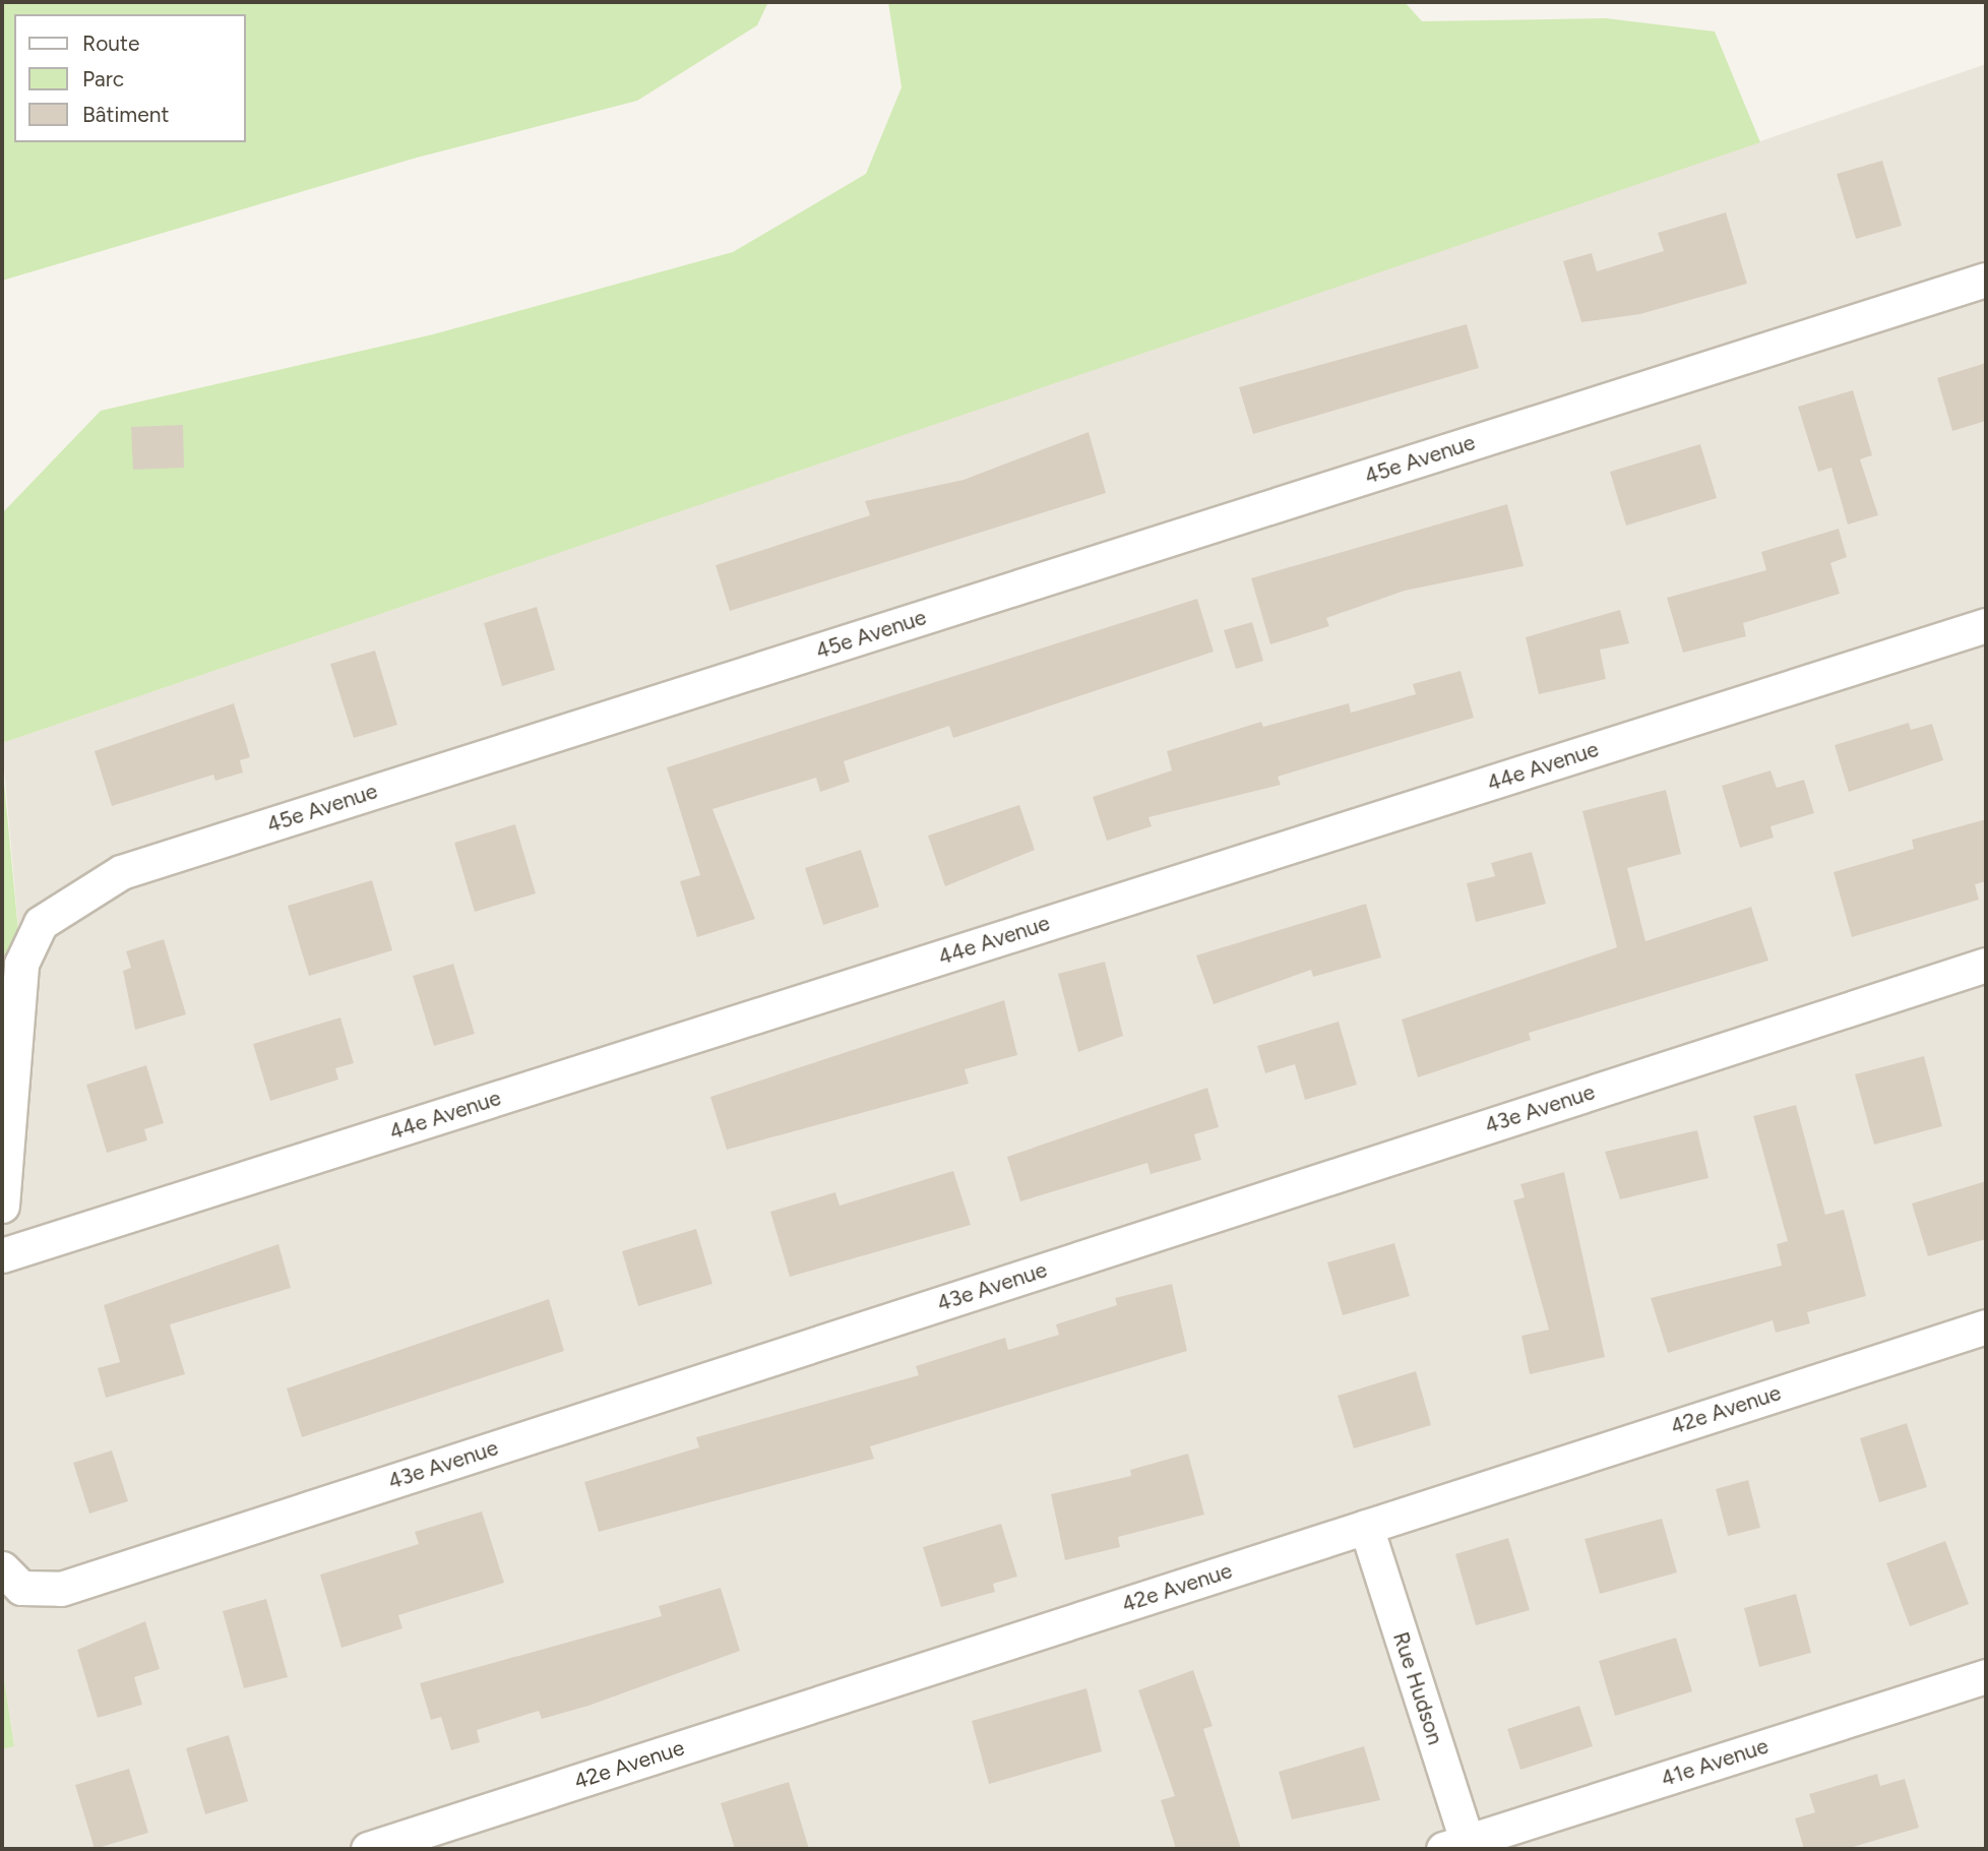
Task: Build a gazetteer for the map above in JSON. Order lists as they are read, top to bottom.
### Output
{
  "streets": {
    "street": [
      "45e Avenue",
      "44e Avenue",
      "43e Avenue",
      "42e Avenue",
      "Rue Hudson",
      "41e Avenue"
    ]
  },
  "crossings": [
    ["42e Avenue", "Rue Hudson"],
    ["Rue Hudson", "41e Avenue"]
  ],
  "legend": ["Route", "Parc", "Bâtiment"]
}
